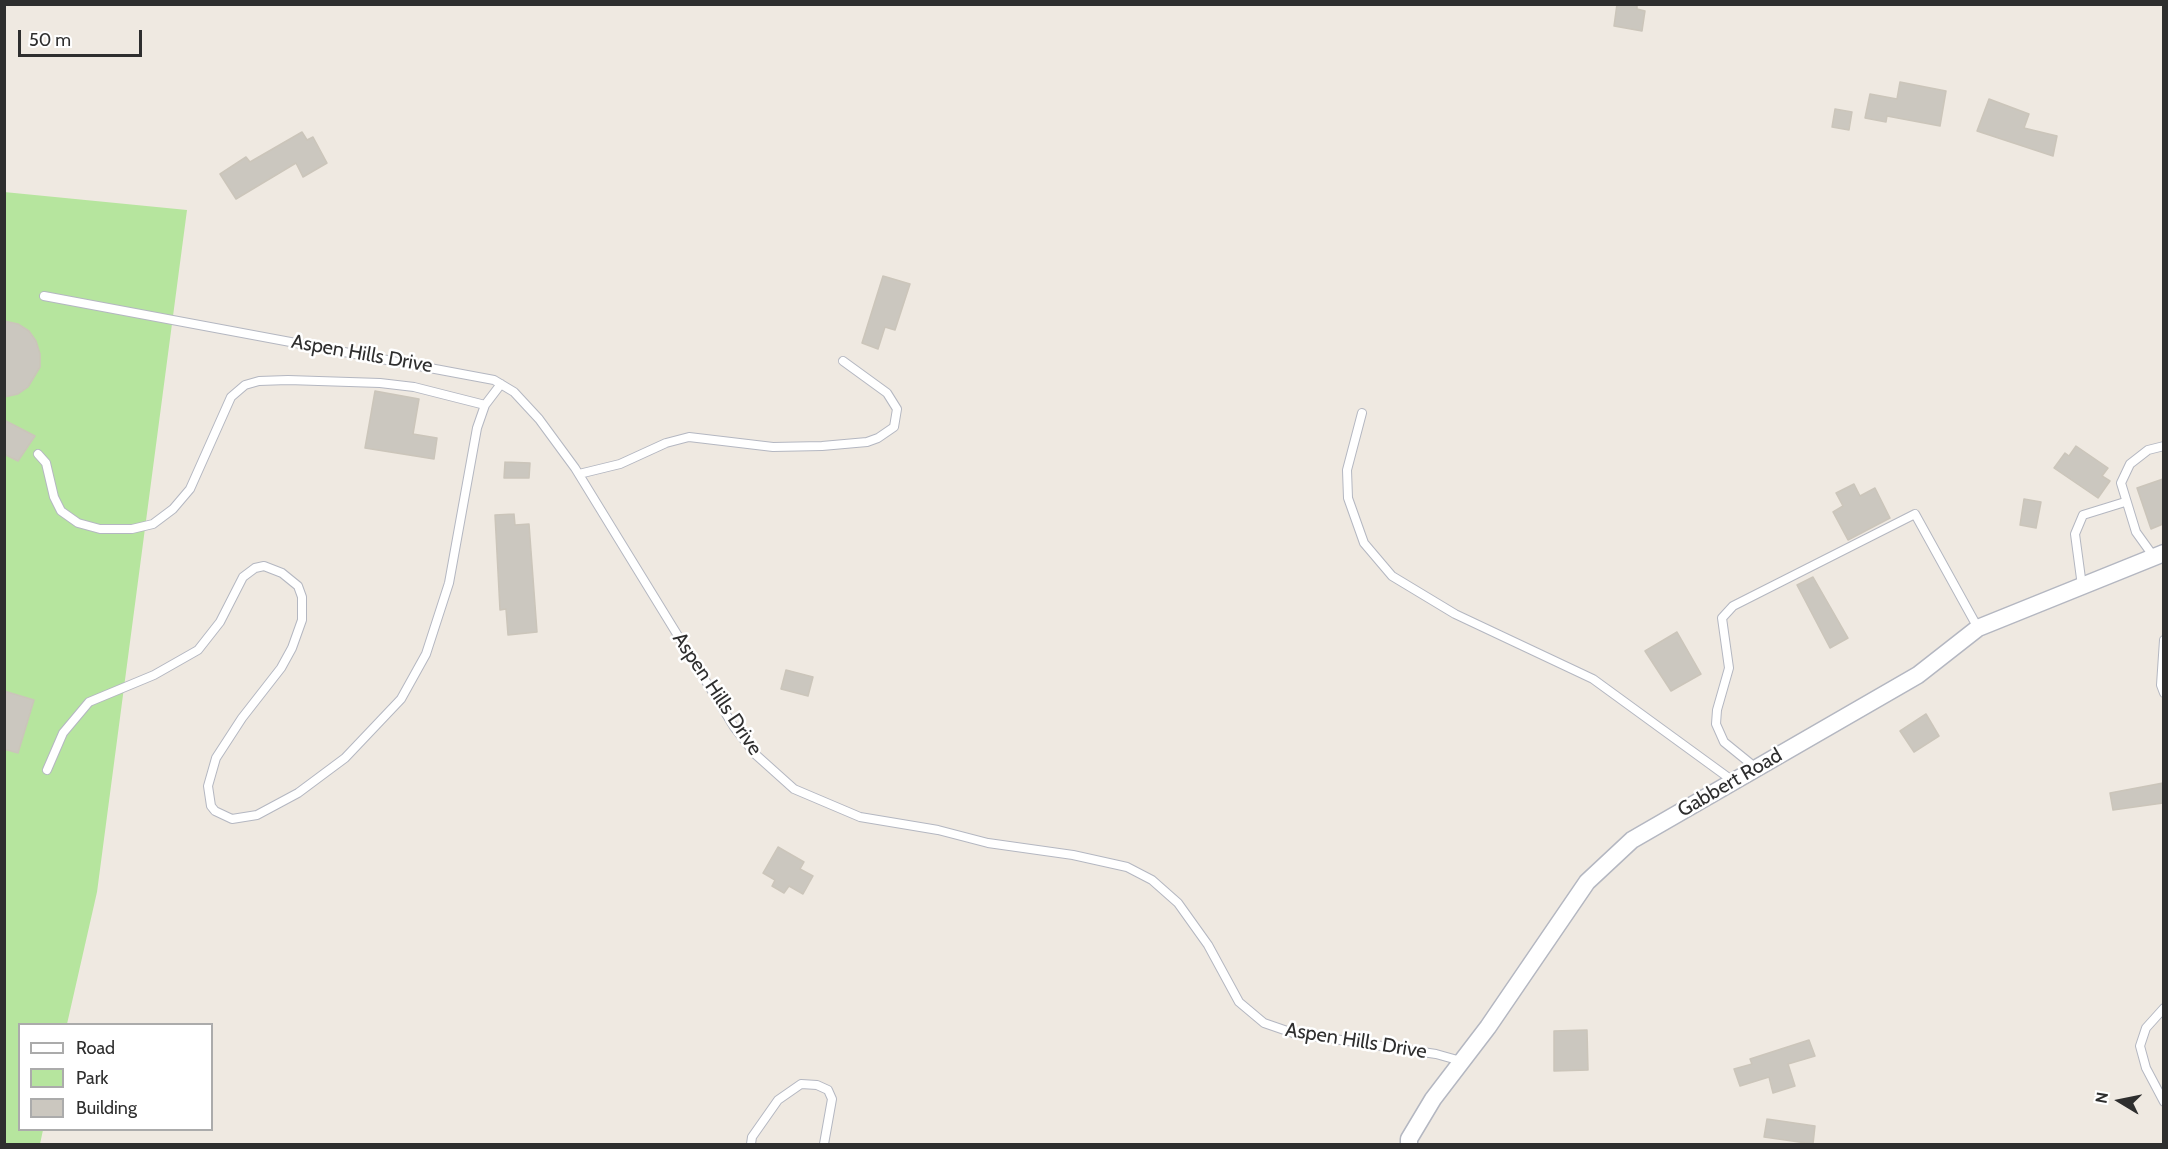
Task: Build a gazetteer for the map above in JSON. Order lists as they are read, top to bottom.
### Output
{
  "streets": {
    "street": ["Gabbert Road"],
    "lane": ["Aspen Hills Drive"]
  },
  "crossings": [
    ["Aspen Hills Drive", "Gabbert Road"]
  ],
  "legend": ["Road", "Park", "Building"],
  "scale_bar": "50 m",
  "north": "left"
}
